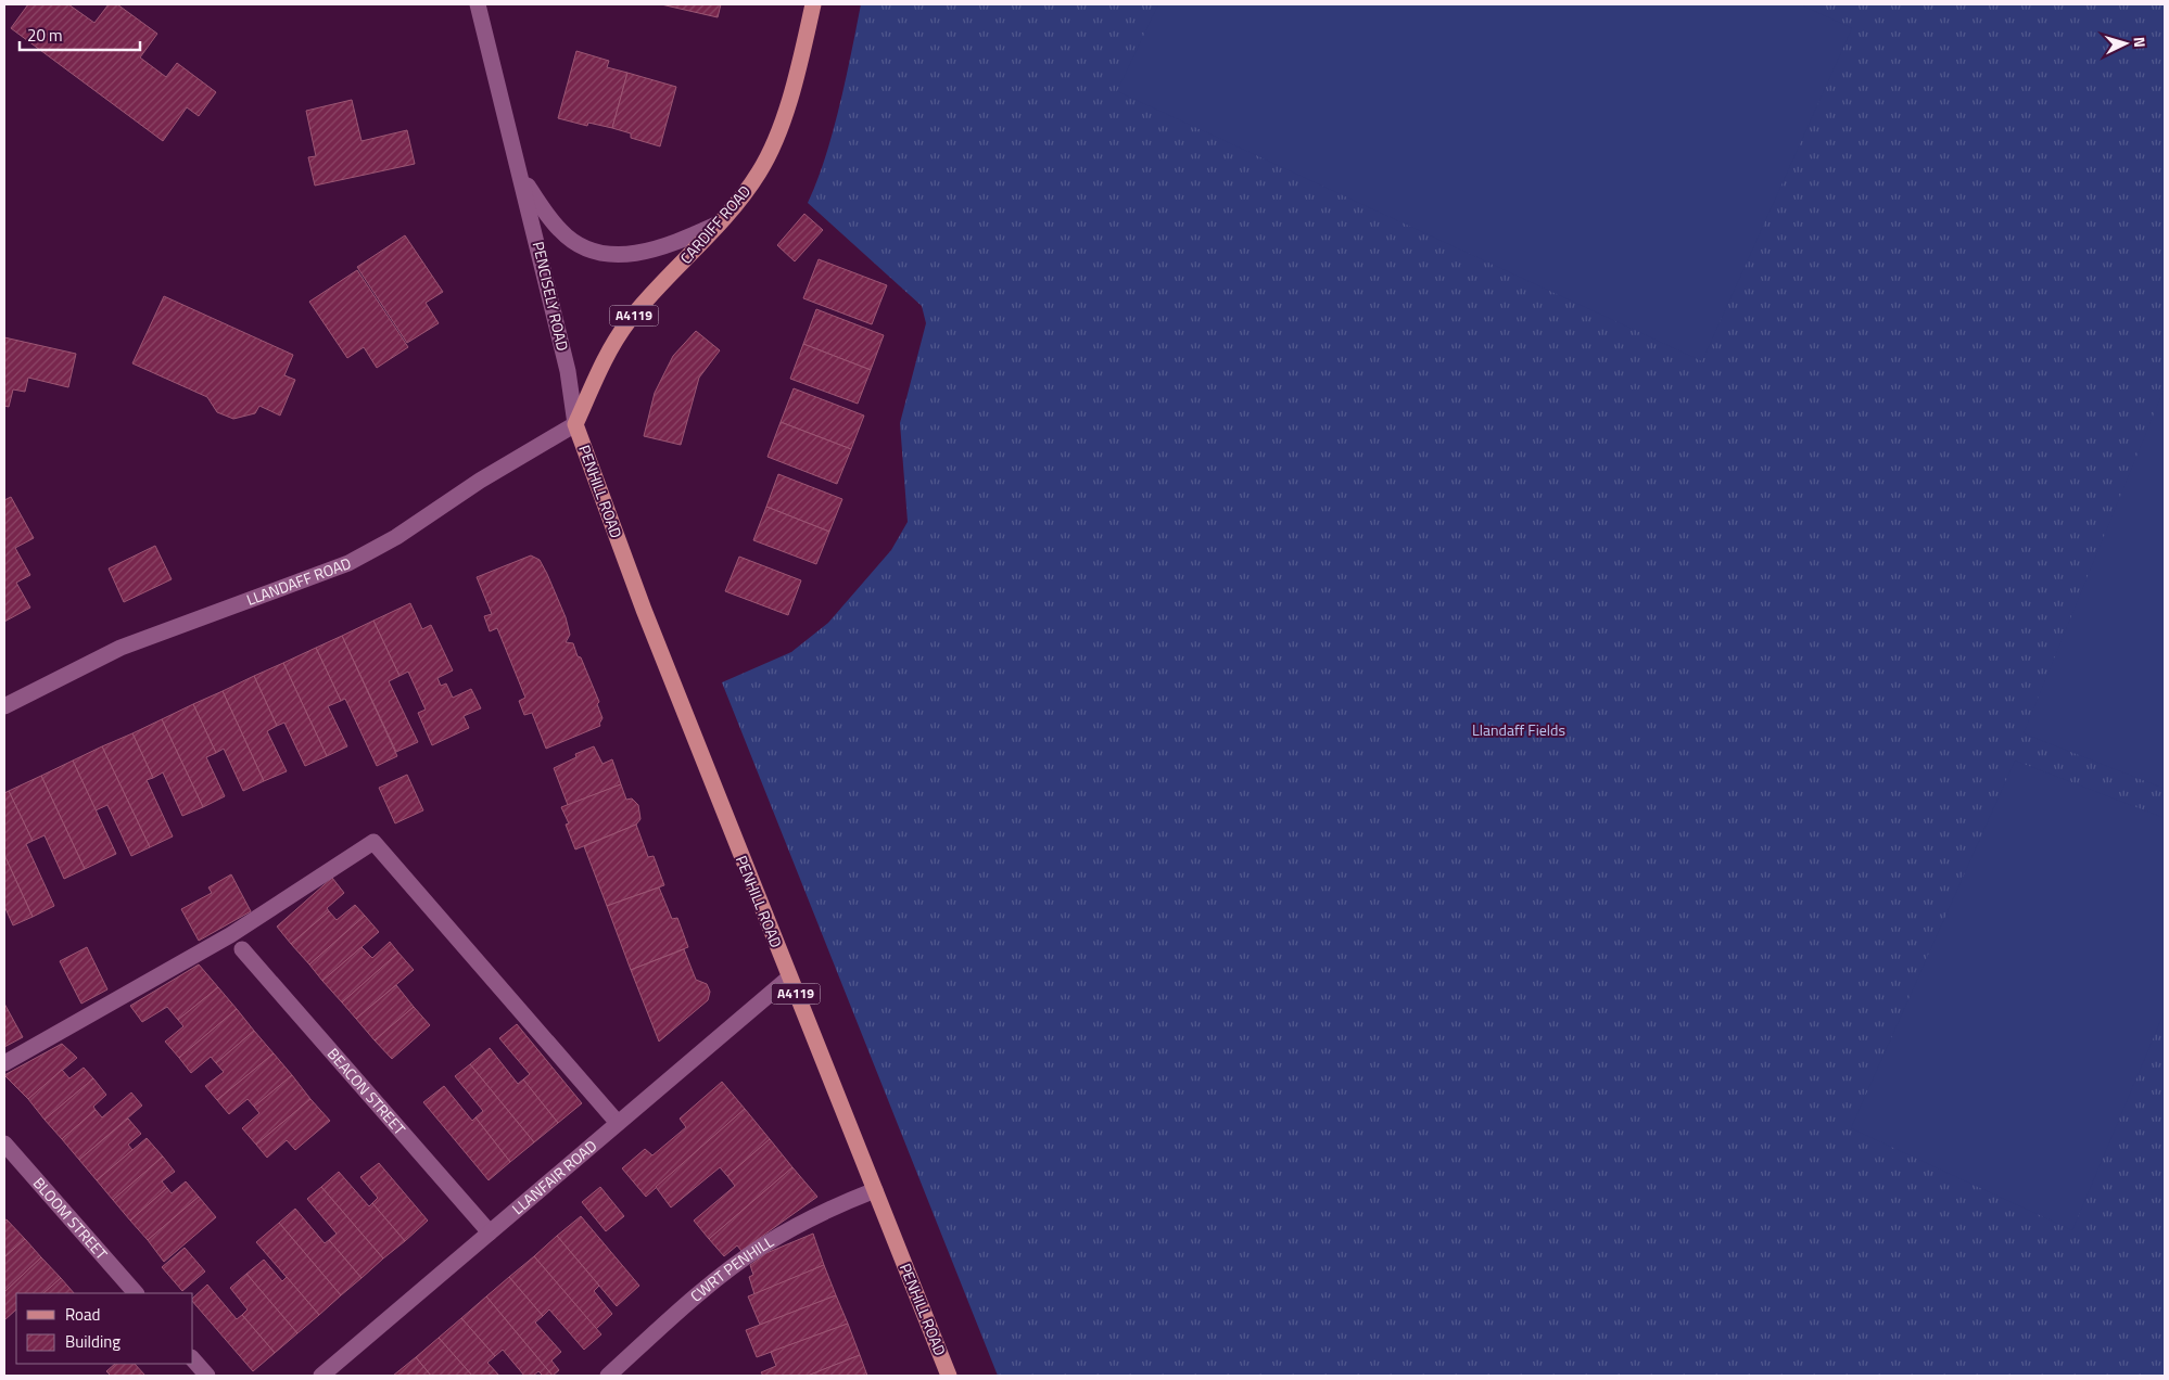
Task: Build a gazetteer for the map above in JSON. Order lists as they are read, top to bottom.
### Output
{
  "streets": {
    "main road": [
      "CARDIFF ROAD",
      "PENCISELY ROAD",
      "A4119",
      "PENHILL ROAD",
      "LLANDAFF ROAD",
      "BEACON STREET",
      "LLANFAIR ROAD",
      "BLOOM STREET",
      "CWRT PENHILL"
    ]
  },
  "crossings": [
    ["CARDIFF ROAD", "PENCISELY ROAD"],
    ["CARDIFF ROAD", "PENHILL ROAD"],
    ["CARDIFF ROAD", "LLANDAFF ROAD"],
    ["PENCISELY ROAD", "PENHILL ROAD"],
    ["PENCISELY ROAD", "LLANDAFF ROAD"],
    ["PENHILL ROAD", "LLANDAFF ROAD"],
    ["PENHILL ROAD", "LLANFAIR ROAD"],
    ["PENHILL ROAD", "CWRT PENHILL"],
    ["BEACON STREET", "LLANFAIR ROAD"]
  ],
  "parks": ["Llandaff Fields"],
  "legend": ["Road", "Building"],
  "scale_bar": "20 m",
  "north": "right"
}
